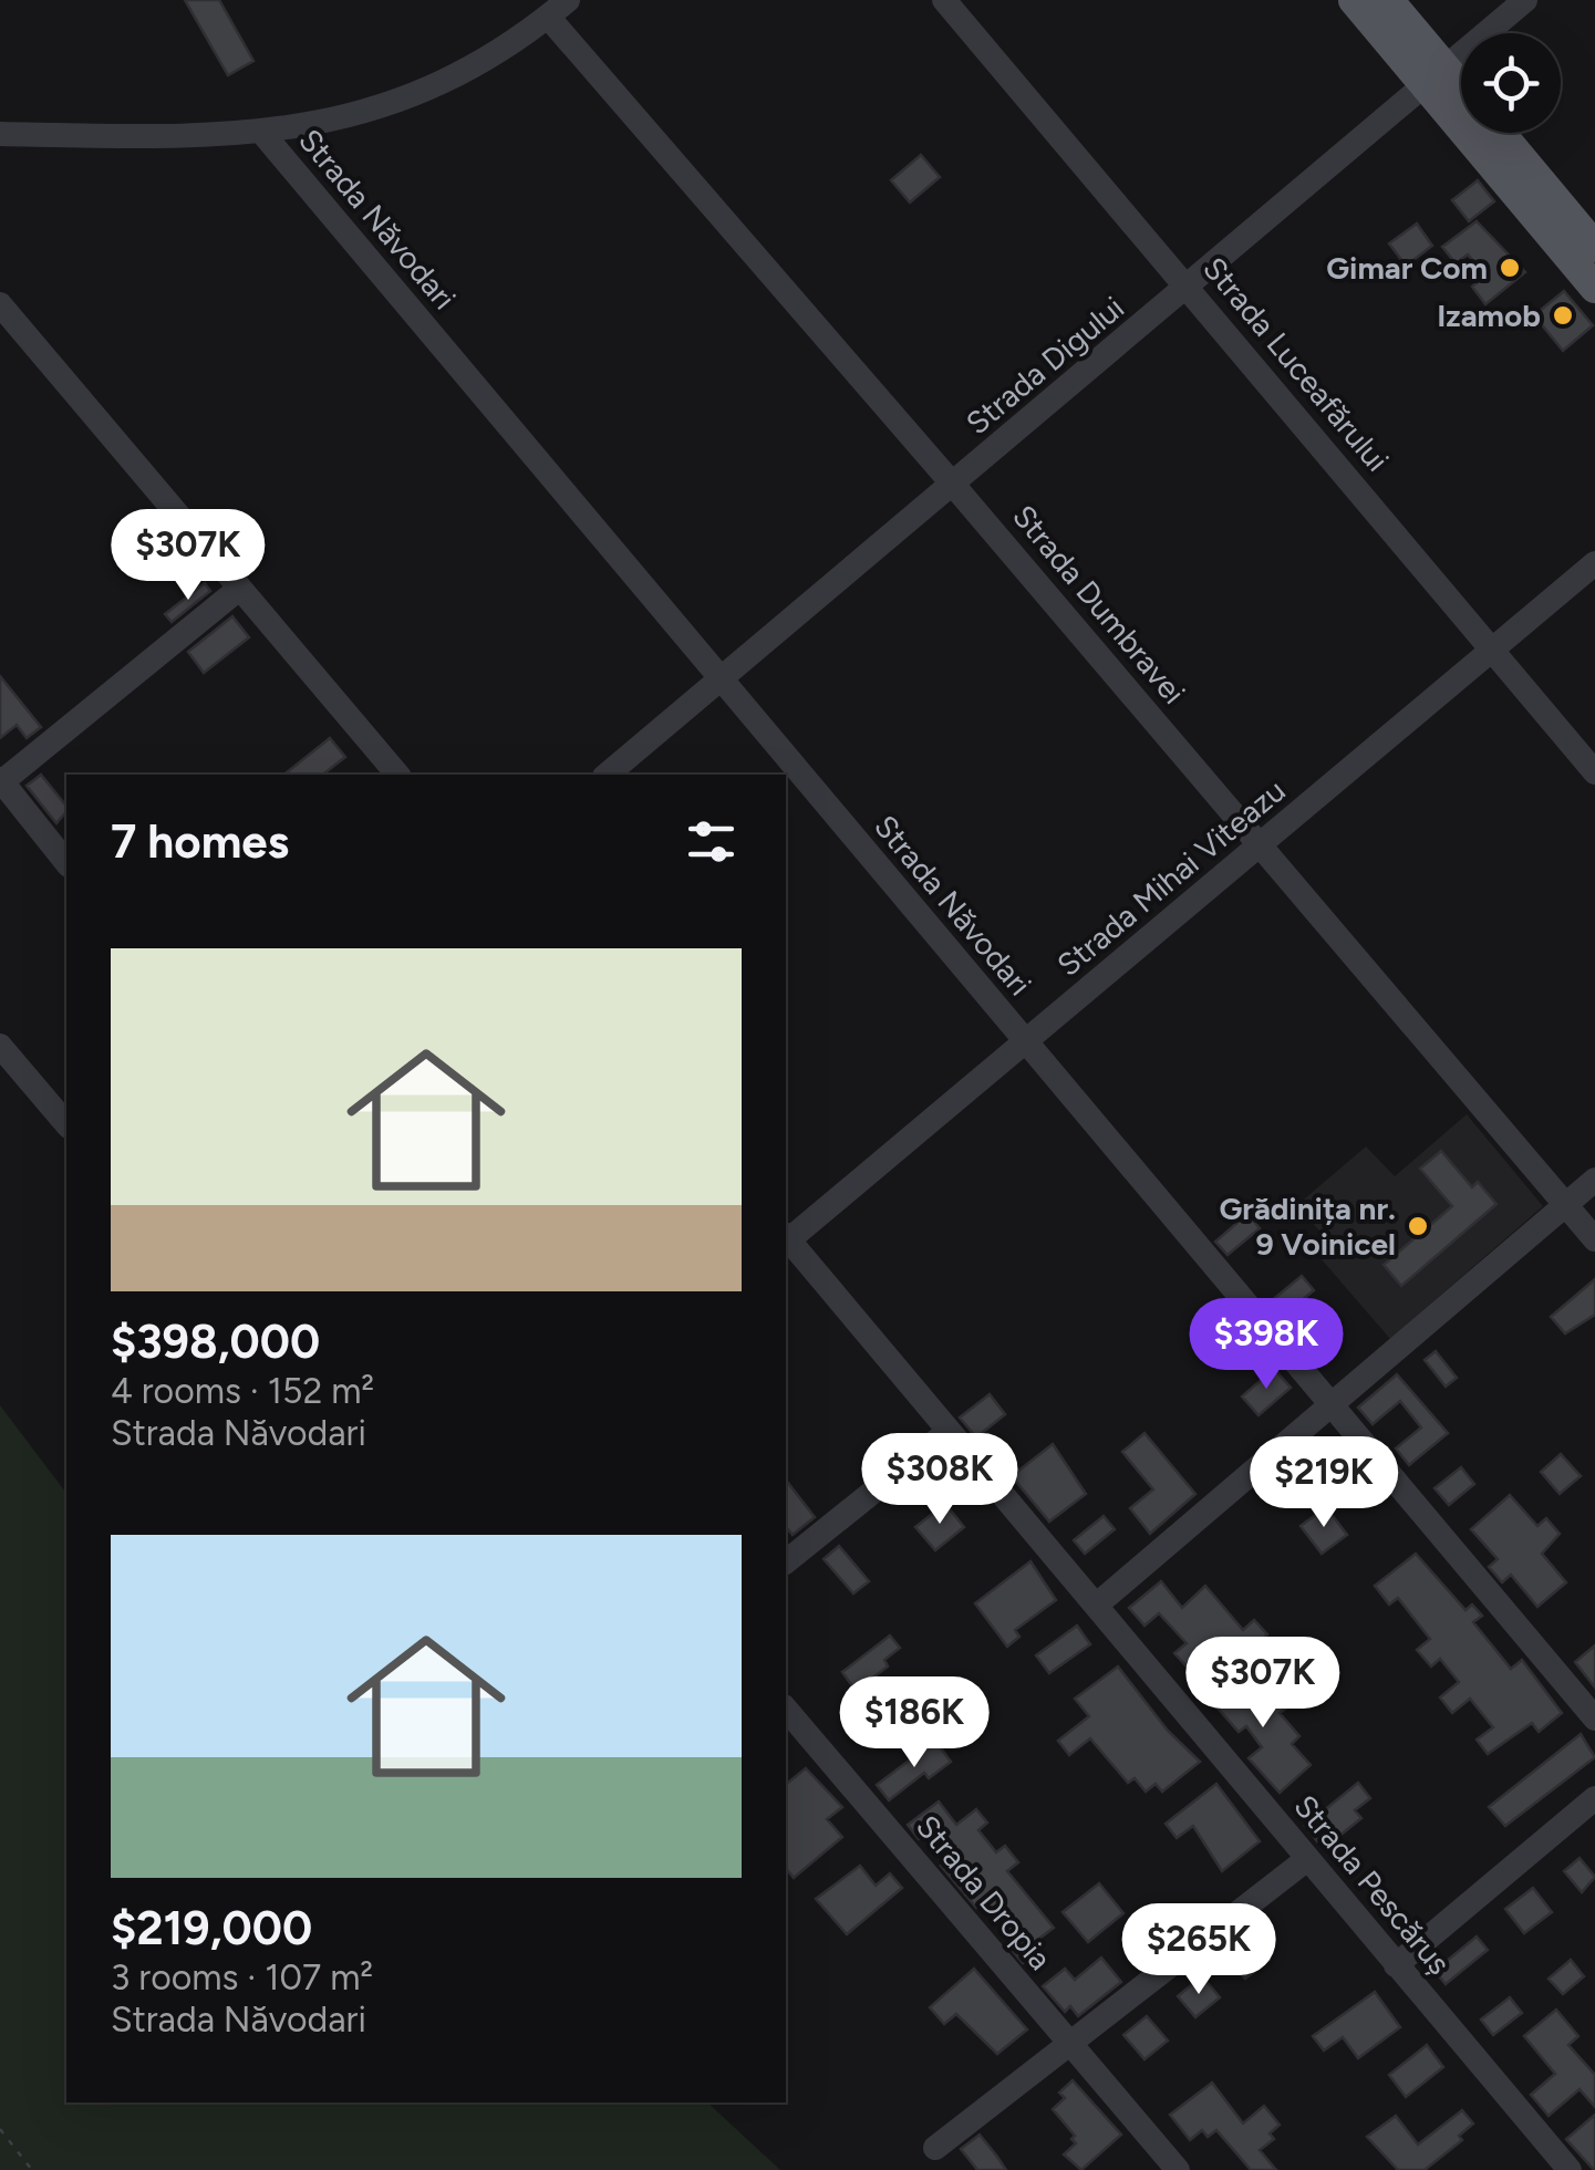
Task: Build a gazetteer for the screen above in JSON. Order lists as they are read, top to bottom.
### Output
{
  "streets": {
    "street": [
      "Strada Năvodari",
      "Strada Luceafărului",
      "Strada Digului",
      "Strada Dumbravei",
      "Strada Mihai Viteazu",
      "Strada Pescăruș",
      "Strada Dropia"
    ]
  },
  "crossings": [
    ["Strada Năvodari", "Strada Digului"],
    ["Strada Năvodari", "Strada Mihai Viteazu"],
    ["Strada Luceafărului", "Strada Digului"],
    ["Strada Luceafărului", "Strada Mihai Viteazu"],
    ["Strada Digului", "Strada Dumbravei"],
    ["Strada Dumbravei", "Strada Mihai Viteazu"],
    ["Strada Mihai Viteazu", "Strada Pescăruș"]
  ],
  "places": ["Gimar Com", "Izamob", "Grădinița nr. 9 Voinicel"],
  "page": {
    "price": [
      "$307K",
      "$398K",
      "$308K",
      "$219K",
      "$307K",
      "$186K",
      "$265K"
    ],
    "heading": "7 homes",
    "list": [
      {
        "name": "$398,000",
        "note": "4 rooms · 152 m² · Strada Năvodari"
      },
      {
        "name": "$219,000",
        "note": "3 rooms · 107 m² · Strada Năvodari"
      }
    ]
  }
}
